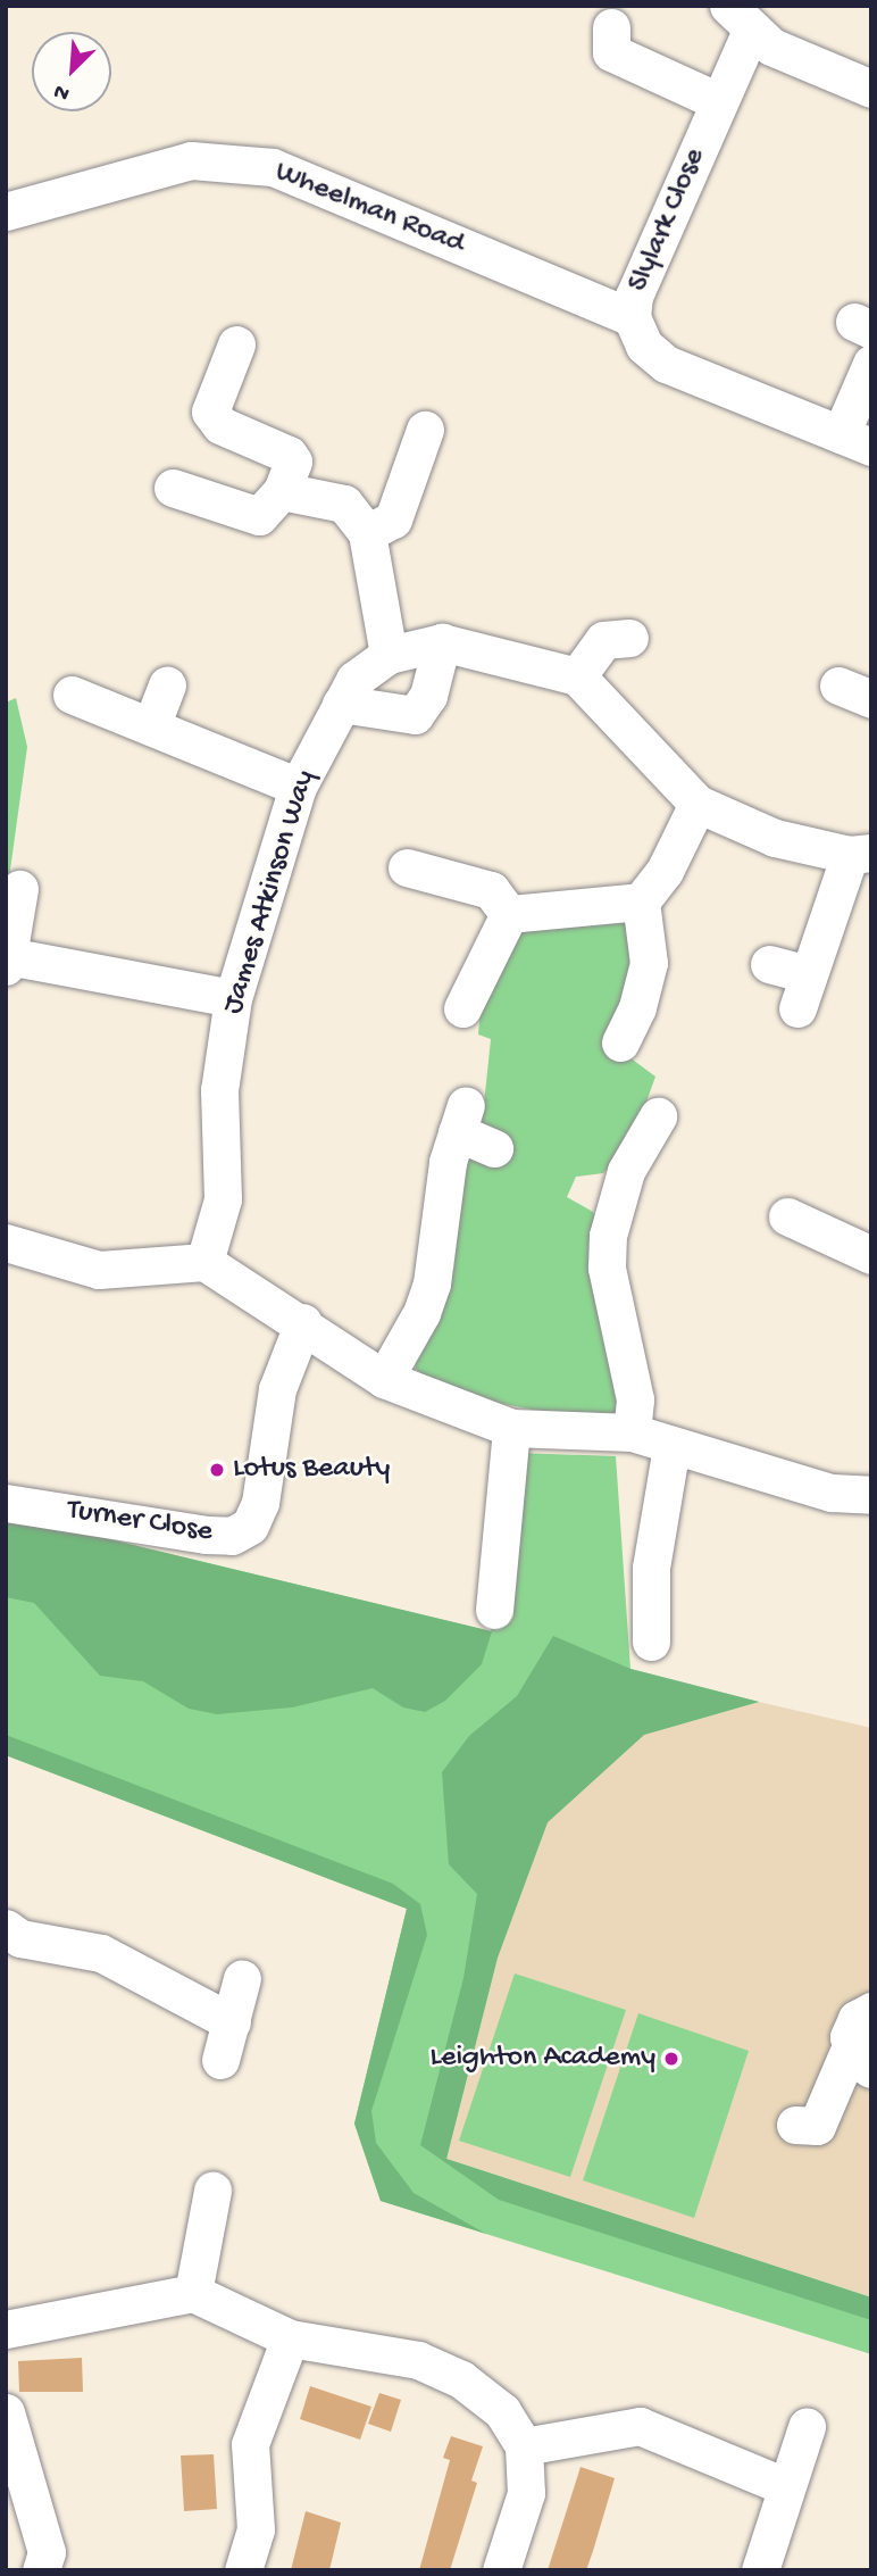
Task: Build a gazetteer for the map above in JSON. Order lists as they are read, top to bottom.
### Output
{
  "streets": {
    "street": [
      "Wheelman Road",
      "Slylark Close",
      "James Atkinson Way",
      "Turner Close"
    ]
  },
  "crossings": [
    ["Wheelman Road", "Slylark Close"]
  ],
  "places": ["Lotus Beauty", "Leighton Academy"],
  "north": "bottom left"
}
